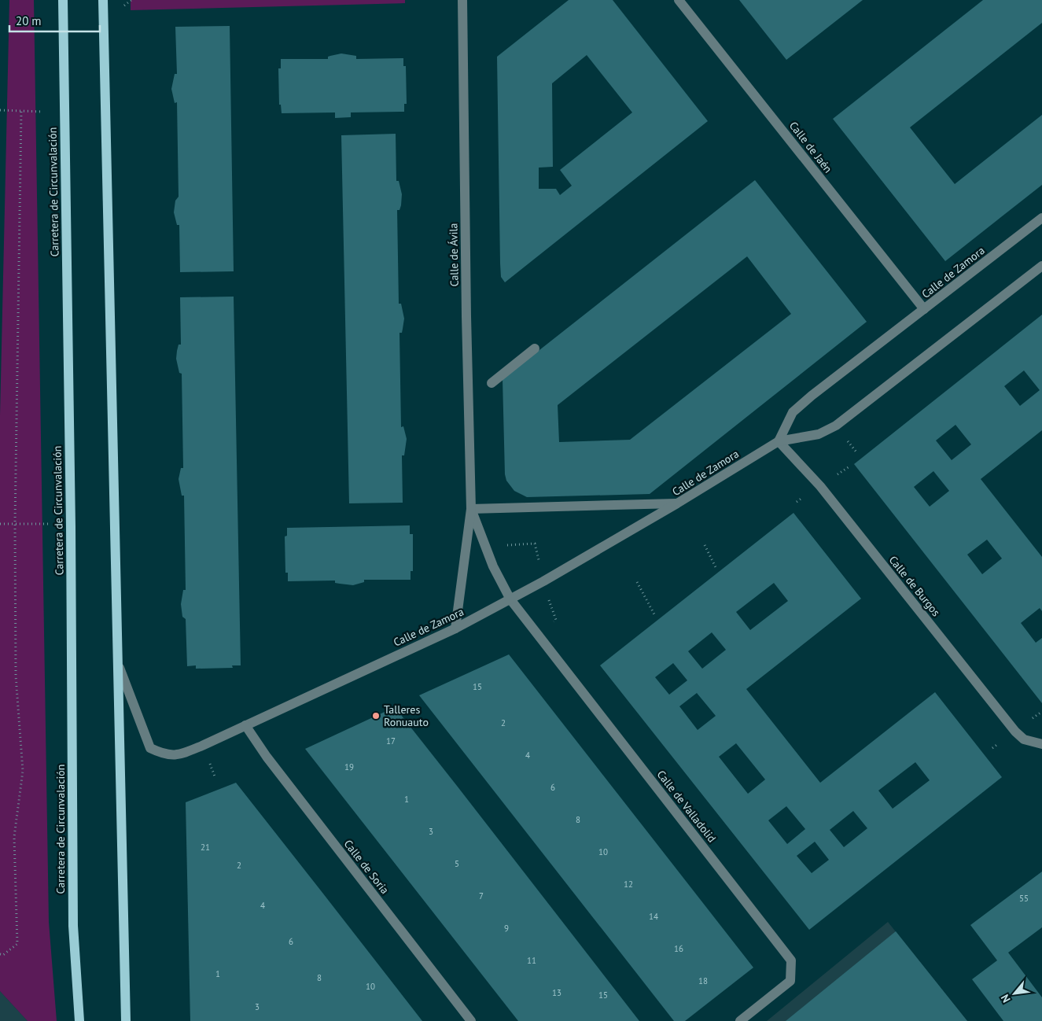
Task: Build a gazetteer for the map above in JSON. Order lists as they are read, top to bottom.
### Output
{
  "streets": {
    "main road": ["Carretera de Circunvalación"],
    "street": [
      "Calle de Jaén",
      "Calle de Ávila",
      "Calle de Zamora",
      "Calle de Burgos",
      "Calle de Valladolid",
      "Calle de Soria"
    ]
  },
  "crossings": [
    ["Calle de Jaén", "Calle de Zamora"],
    ["Calle de Ávila", "Calle de Zamora"],
    ["Calle de Ávila", "Calle de Valladolid"],
    ["Calle de Zamora", "Calle de Burgos"],
    ["Calle de Zamora", "Calle de Valladolid"],
    ["Calle de Zamora", "Calle de Soria"]
  ],
  "places": ["Talleres Ronuauto"],
  "house_numbers": [
    "15",
    "2",
    "17",
    "4",
    "19",
    "6",
    "1",
    "8",
    "3",
    "21",
    "10",
    "5",
    "2",
    "12",
    "7",
    "55",
    "4",
    "14",
    "9",
    "6",
    "16",
    "11",
    "1",
    "8",
    "18",
    "10",
    "13",
    "15",
    "3"
  ],
  "scale_bar": "20 m",
  "north": "bottom left"
}
